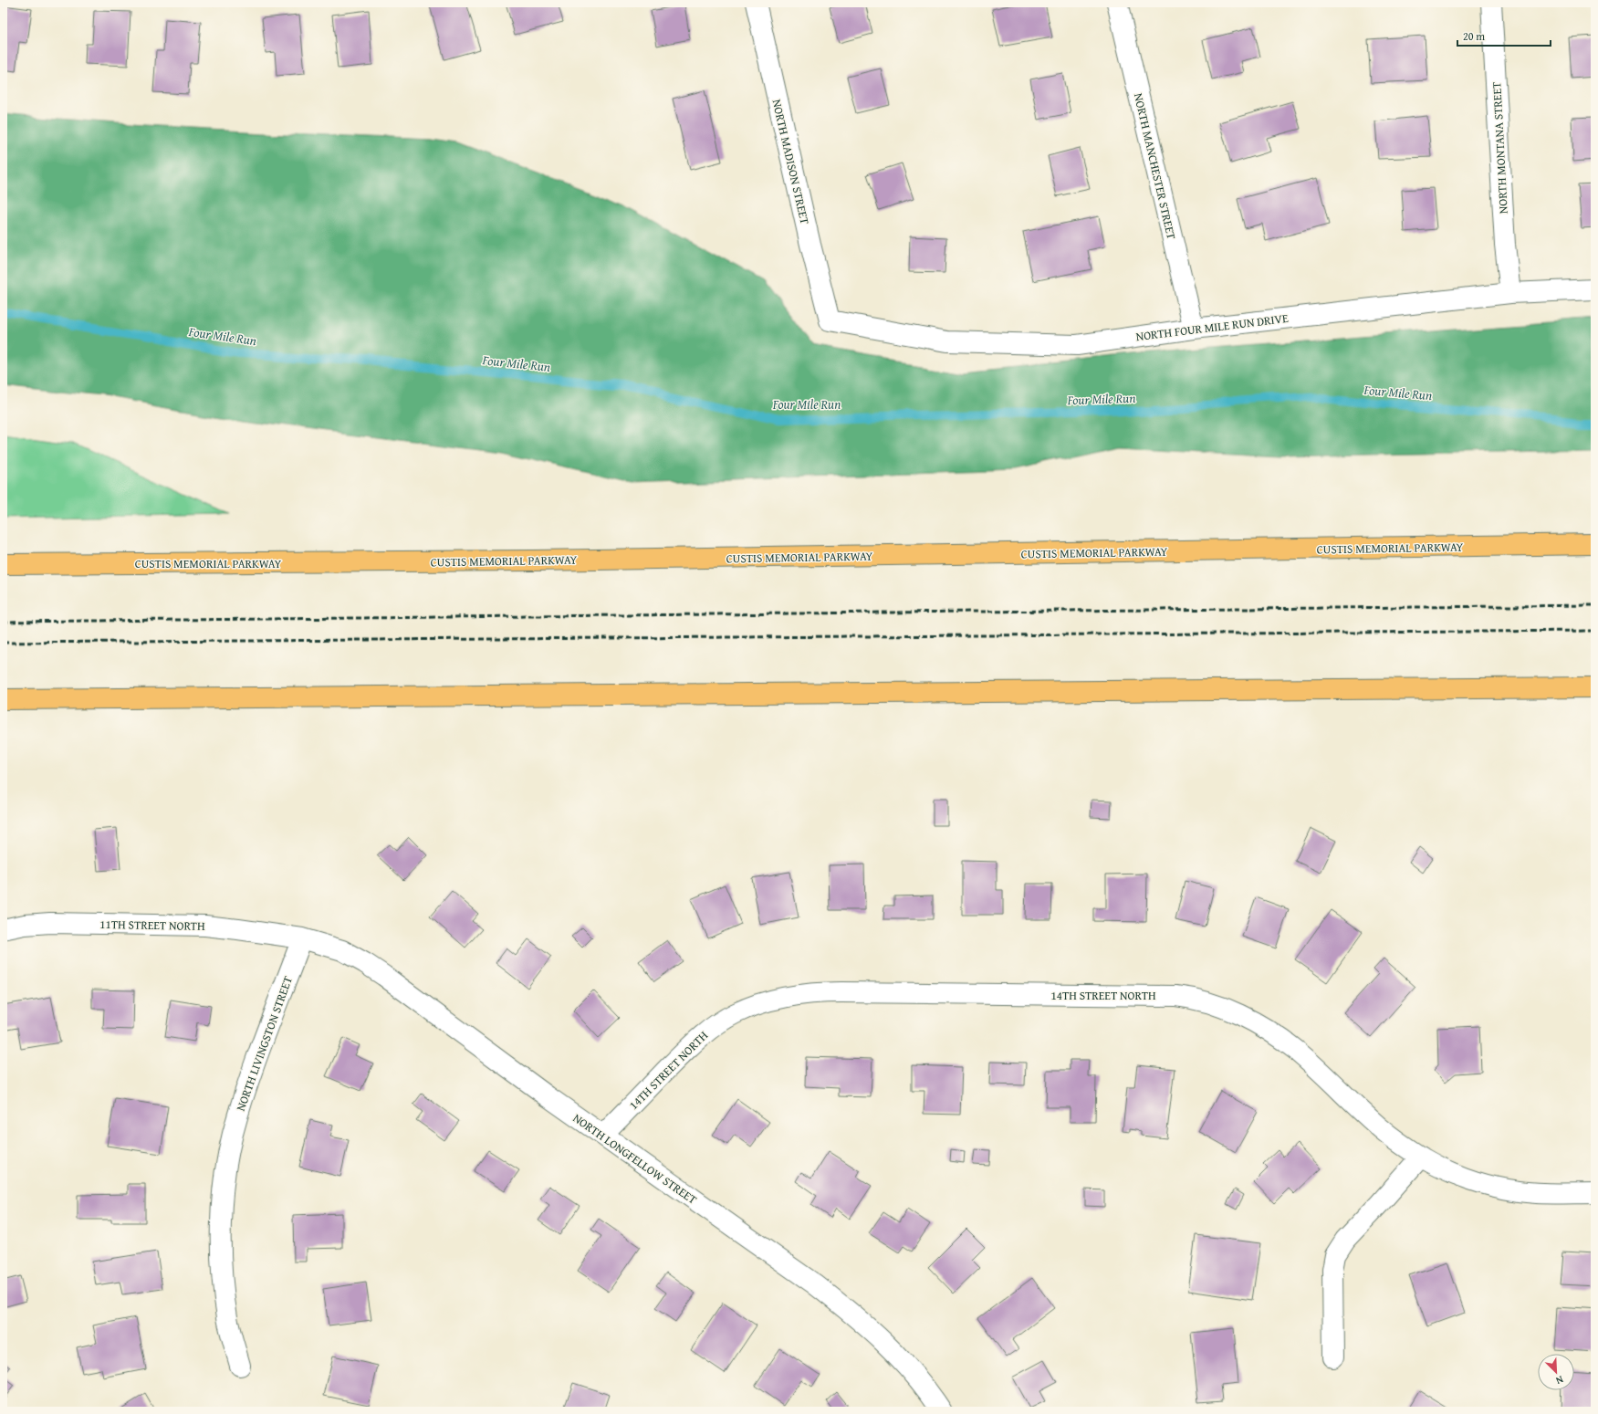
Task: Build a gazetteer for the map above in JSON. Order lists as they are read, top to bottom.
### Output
{
  "streets": {
    "highway": ["CUSTIS MEMORIAL PARKWAY"],
    "street": [
      "NORTH MONTANA STREET",
      "NORTH MADISON STREET",
      "NORTH MANCHESTER STREET",
      "NORTH FOUR MILE RUN DRIVE",
      "11TH STREET NORTH",
      "14TH STREET NORTH",
      "NORTH LIVINGSTON STREET",
      "NORTH LONGFELLOW STREET"
    ]
  },
  "crossings": [
    ["NORTH MONTANA STREET", "NORTH FOUR MILE RUN DRIVE"],
    ["NORTH MADISON STREET", "NORTH FOUR MILE RUN DRIVE"],
    ["NORTH MANCHESTER STREET", "NORTH FOUR MILE RUN DRIVE"],
    ["11TH STREET NORTH", "NORTH LIVINGSTON STREET"],
    ["11TH STREET NORTH", "NORTH LONGFELLOW STREET"],
    ["14TH STREET NORTH", "NORTH LONGFELLOW STREET"],
    ["NORTH LIVINGSTON STREET", "NORTH LONGFELLOW STREET"]
  ],
  "water": ["Four Mile Run"],
  "scale_bar": "20 m",
  "north": "bottom right"
}
